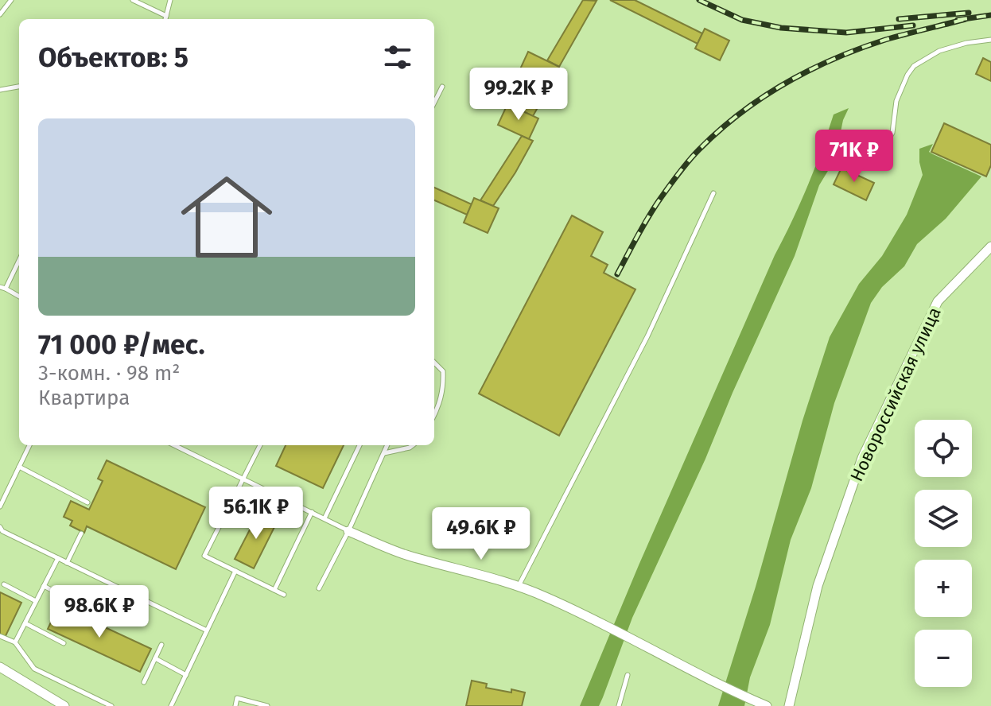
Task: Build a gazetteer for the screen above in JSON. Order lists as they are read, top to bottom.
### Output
{
  "streets": {
    "street": ["Новороссийская улица"]
  },
  "page": {
    "heading": "Объектов: 5",
    "price": [
      "99.2K ₽",
      "71K ₽",
      "56.1K ₽",
      "49.6K ₽",
      "98.6K ₽"
    ],
    "list": [
      {
        "name": "71 000 ₽/мес.",
        "note": "3-комн. · 98 m² · Квартира"
      }
    ],
    "map_buttons": ["+", "−"]
  }
}
